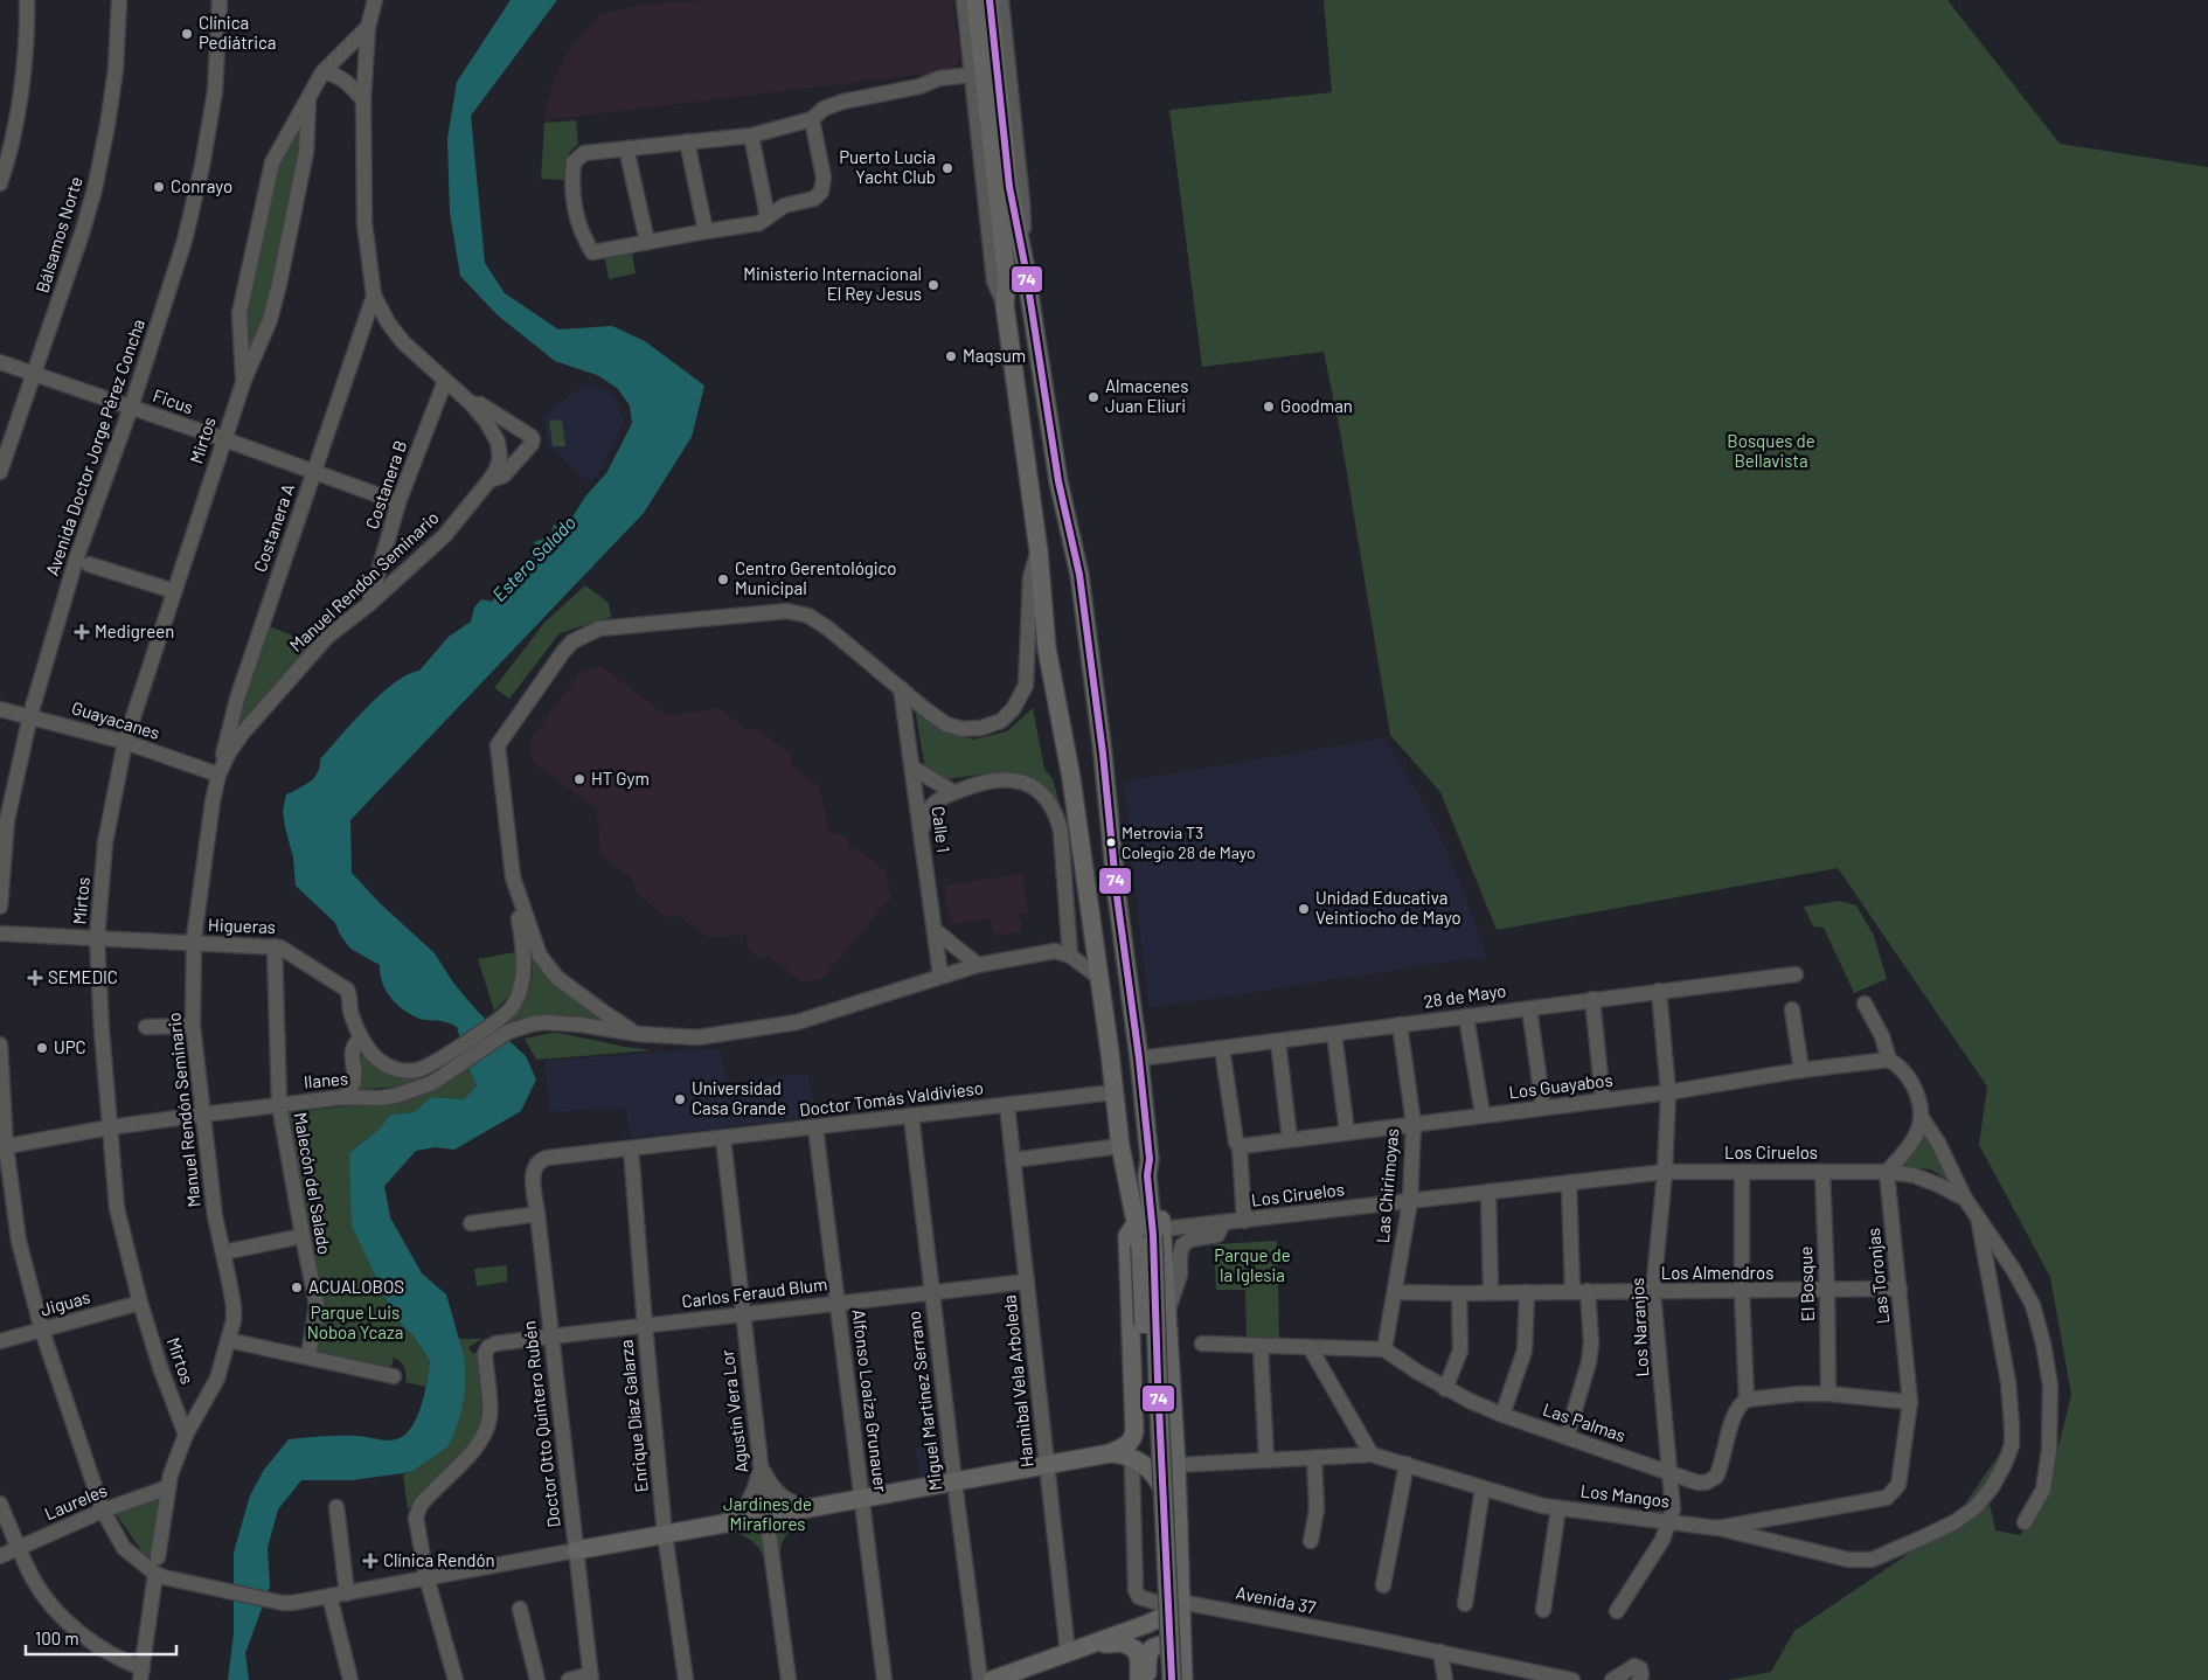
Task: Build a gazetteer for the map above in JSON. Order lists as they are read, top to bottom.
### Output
{
  "streets": {
    "street": [
      "Bálsamos Norte",
      "Ficus",
      "Mirtos",
      "Avenida Doctor Jorge Pérez Concha",
      "Costanera B",
      "Costanera A",
      "Manuel Rendón Seminario",
      "Guayacanes",
      "Calle 1",
      "Higueras",
      "28 de Mayo",
      "Ilanes",
      "Los Guayabos",
      "Doctor Tomás Valdivieso",
      "Los Ciruelos",
      "Malecón del Salado",
      "Las Chirimoyas",
      "Los Almendros",
      "Las Toronjas",
      "El Bosque",
      "Carlos Feraud Blum",
      "Jiguas",
      "Los Naranjos",
      "Hannibal Vela Arboleda",
      "Alfonso Loaiza Grunauer",
      "Miguel Martínez Serrano",
      "Agustín Vera Lor",
      "Enrique Díaz Galarza",
      "Las Palmas",
      "Doctor Otto Quintero Rubén",
      "Los Mangos",
      "Laureles",
      "Avenida 37"
    ]
  },
  "crossings": [
    ["Bálsamos Norte", "Ficus"],
    ["Ficus", "Mirtos"],
    ["Ficus", "Avenida Doctor Jorge Pérez Concha"],
    ["Ficus", "Costanera B"],
    ["Ficus", "Costanera A"],
    ["Mirtos", "Manuel Rendón Seminario"],
    ["Mirtos", "Guayacanes"],
    ["Mirtos", "Higueras"],
    ["Mirtos", "Ilanes"],
    ["Mirtos", "Jiguas"],
    ["Avenida Doctor Jorge Pérez Concha", "Guayacanes"],
    ["Costanera B", "Manuel Rendón Seminario"],
    ["Costanera A", "Manuel Rendón Seminario"],
    ["Costanera A", "Guayacanes"],
    ["Manuel Rendón Seminario", "Guayacanes"],
    ["Manuel Rendón Seminario", "Higueras"],
    ["Manuel Rendón Seminario", "Ilanes"],
    ["Manuel Rendón Seminario", "Laureles"],
    ["Calle 1", "Ilanes"],
    ["Higueras", "Malecón del Salado"],
    ["28 de Mayo", "Las Chirimoyas"],
    ["28 de Mayo", "Los Naranjos"],
    ["Ilanes", "Malecón del Salado"],
    ["Los Guayabos", "Las Chirimoyas"],
    ["Los Guayabos", "Los Naranjos"],
    ["Doctor Tomás Valdivieso", "Hannibal Vela Arboleda"],
    ["Doctor Tomás Valdivieso", "Alfonso Loaiza Grunauer"],
    ["Doctor Tomás Valdivieso", "Miguel Martínez Serrano"],
    ["Doctor Tomás Valdivieso", "Agustín Vera Lor"],
    ["Doctor Tomás Valdivieso", "Enrique Díaz Galarza"],
    ["Doctor Tomás Valdivieso", "Doctor Otto Quintero Rubén"],
    ["Los Ciruelos", "Las Chirimoyas"],
    ["Los Ciruelos", "Las Toronjas"],
    ["Los Ciruelos", "El Bosque"],
    ["Los Ciruelos", "Los Naranjos"],
    ["Las Chirimoyas", "Los Almendros"],
    ["Las Chirimoyas", "Las Palmas"],
    ["Los Almendros", "Las Toronjas"],
    ["Los Almendros", "El Bosque"],
    ["Los Almendros", "Los Naranjos"],
    ["Las Toronjas", "Los Mangos"],
    ["Carlos Feraud Blum", "Hannibal Vela Arboleda"],
    ["Carlos Feraud Blum", "Alfonso Loaiza Grunauer"],
    ["Carlos Feraud Blum", "Miguel Martínez Serrano"],
    ["Carlos Feraud Blum", "Agustín Vera Lor"],
    ["Carlos Feraud Blum", "Enrique Díaz Galarza"],
    ["Carlos Feraud Blum", "Doctor Otto Quintero Rubén"],
    ["Los Naranjos", "Las Palmas"],
    ["Los Naranjos", "Los Mangos"]
  ],
  "water": ["Estero Salado"],
  "parks": [
    "Bosques de Bellavista",
    "Parque de la Iglesia",
    "Parque Luis Noboa Ycaza",
    "Jardines de Miraflores"
  ],
  "places": {
    "other": [
      "Clínica Pediátrica",
      "Puerto Lucia Yacht Club",
      "Conrayo",
      "Ministerio Internacional El Rey Jesus",
      "Maqsum",
      "Almacenes Juan Eliuri",
      "Goodman",
      "Centro Gerentológico Municipal",
      "HT Gym",
      "Metrovia T3 Colegio 28 de Mayo",
      "Unidad Educativa Veintiocho de Mayo",
      "UPC",
      "Universidad Casa Grande",
      "ACUALOBOS"
    ],
    "health": ["Medigreen", "SEMEDIC", "Clínica Rendón"]
  },
  "lines": ["transit line 74"],
  "scale_bar": "100 m"
}
